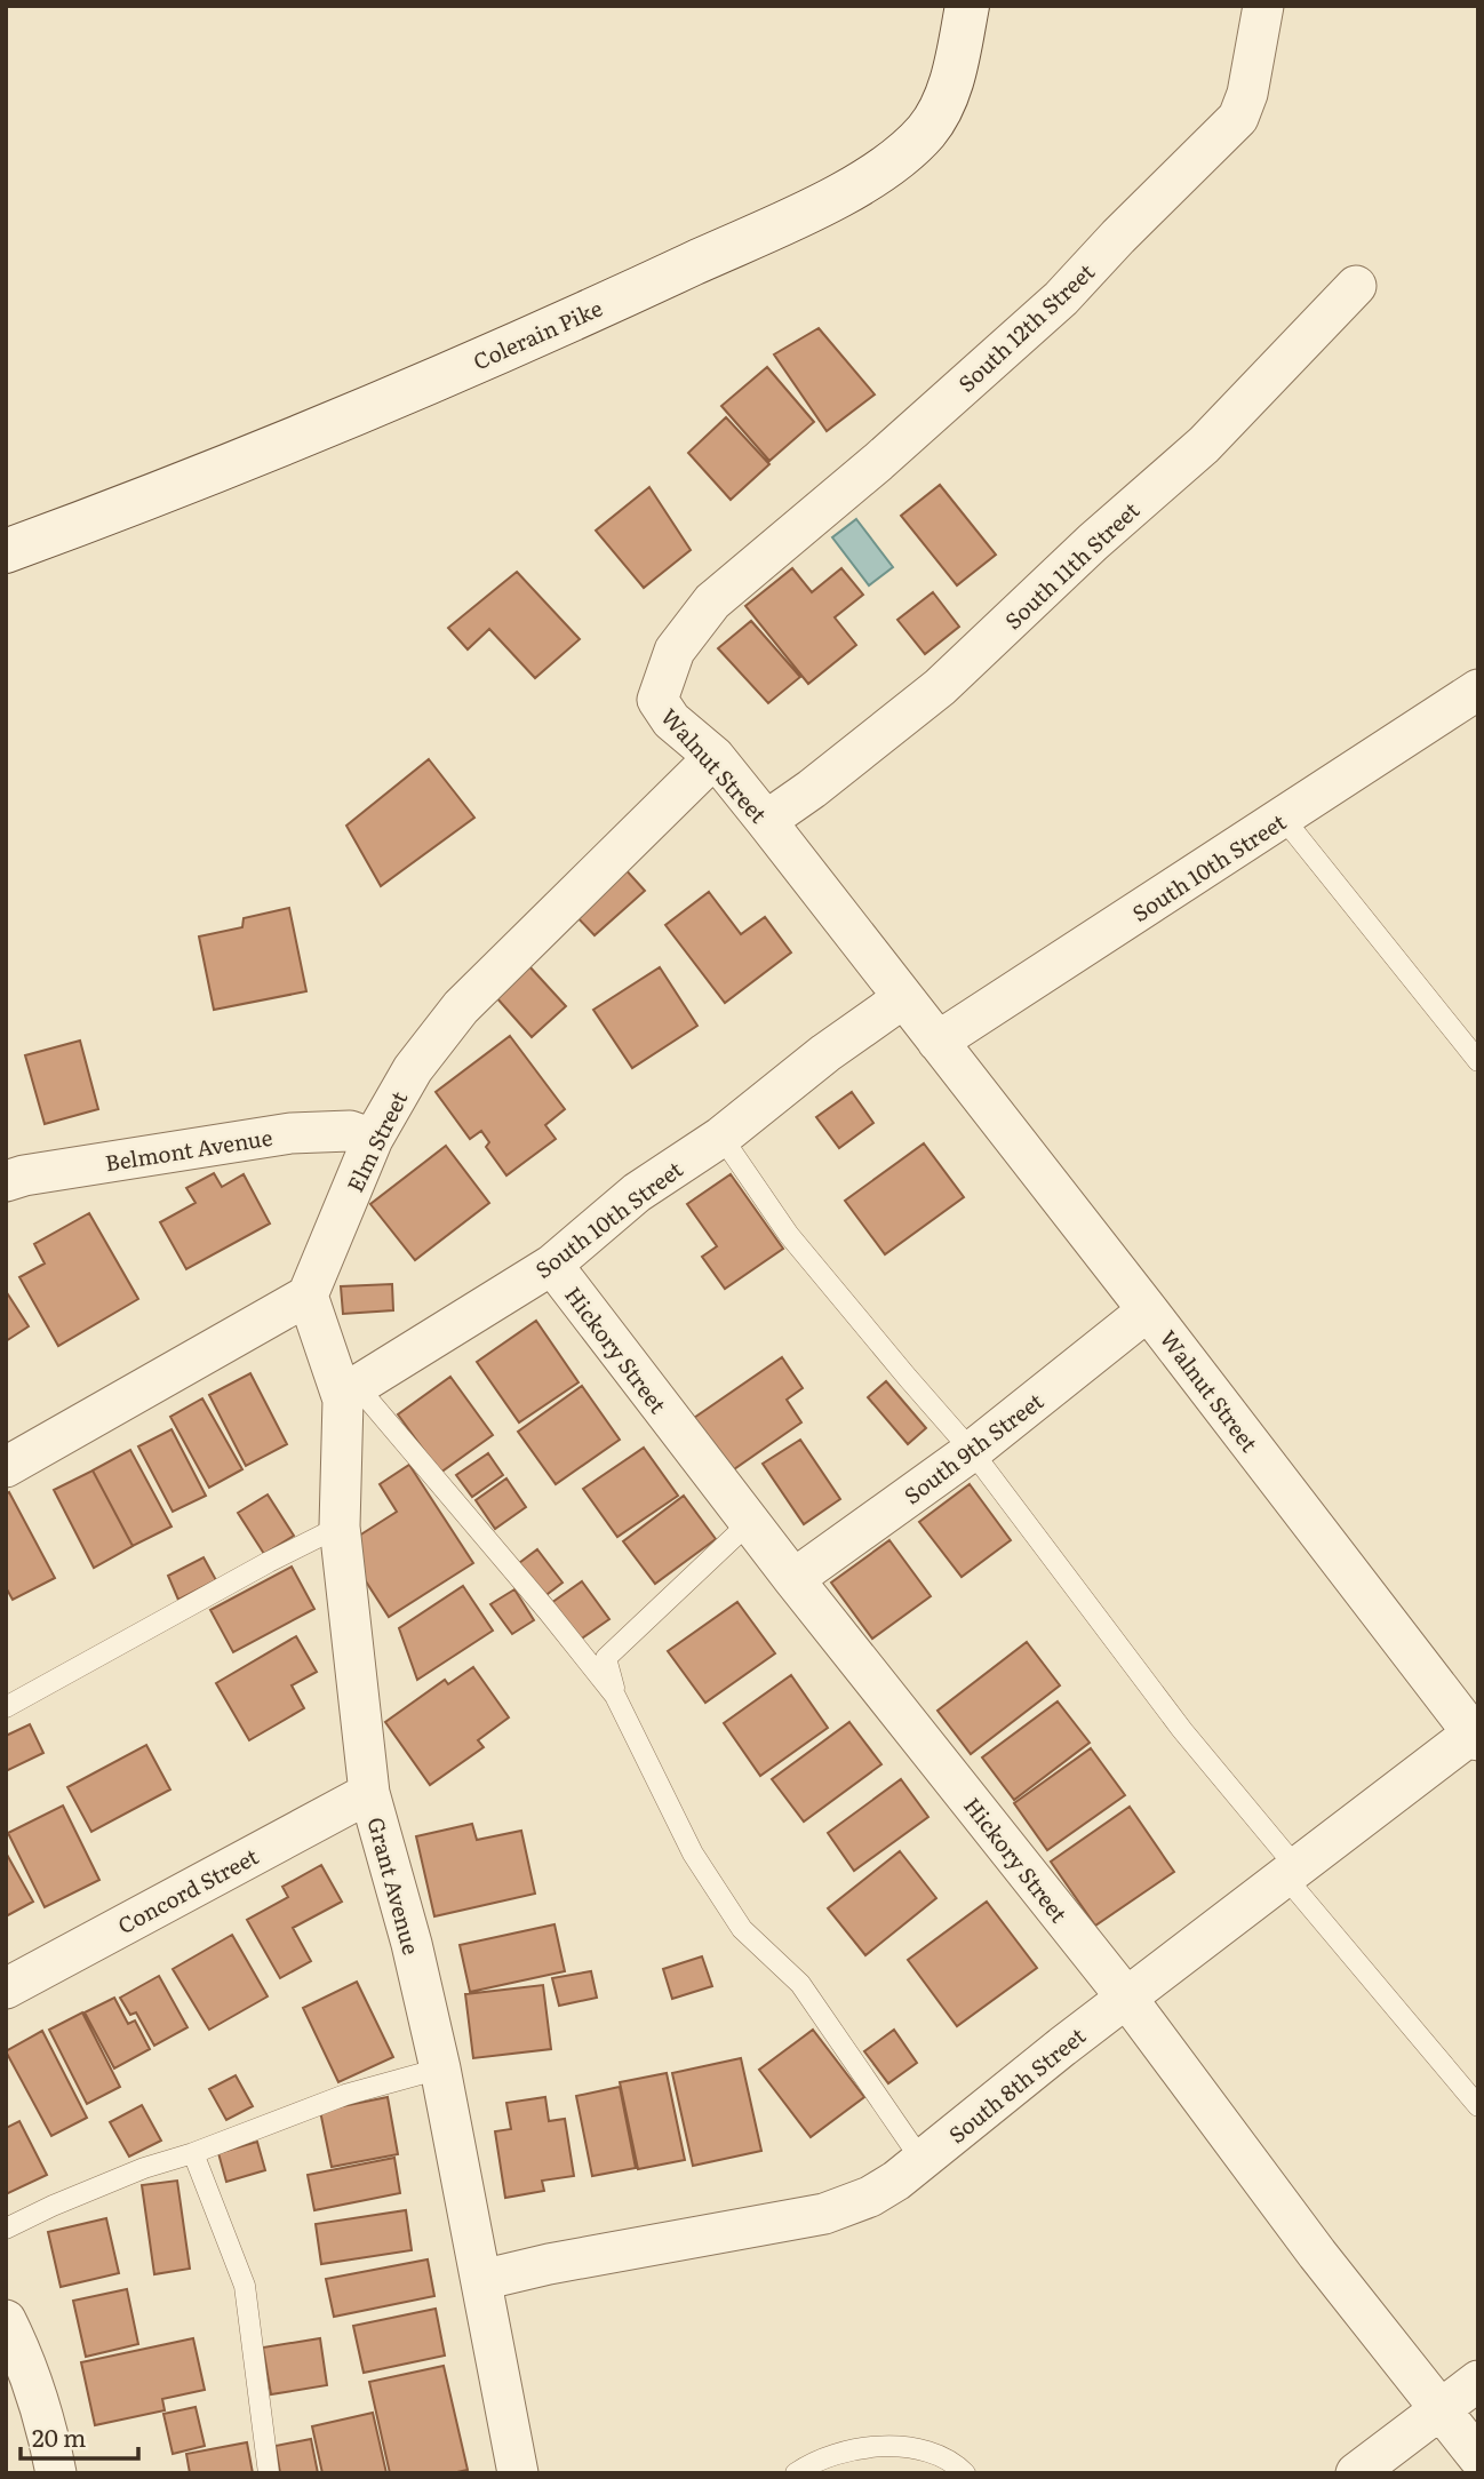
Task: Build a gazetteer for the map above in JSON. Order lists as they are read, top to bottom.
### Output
{
  "streets": {
    "main road": ["Colerain Pike"],
    "street": [
      "South 12th Street",
      "South 11th Street",
      "Walnut Street",
      "South 10th Street",
      "Elm Street",
      "Belmont Avenue",
      "Hickory Street",
      "South 9th Street",
      "Grant Avenue",
      "Concord Street",
      "South 8th Street"
    ]
  },
  "crossings": [
    ["South 12th Street", "Walnut Street"],
    ["South 11th Street", "Walnut Street"],
    ["Walnut Street", "South 10th Street"],
    ["Walnut Street", "Elm Street"],
    ["Walnut Street", "South 9th Street"],
    ["Walnut Street", "South 8th Street"],
    ["South 10th Street", "Hickory Street"],
    ["South 10th Street", "Grant Avenue"],
    ["Elm Street", "Belmont Avenue"],
    ["Elm Street", "Grant Avenue"],
    ["Hickory Street", "South 9th Street"],
    ["Hickory Street", "South 8th Street"],
    ["Grant Avenue", "Concord Street"],
    ["Grant Avenue", "South 8th Street"]
  ],
  "scale_bar": "20 m"
}
